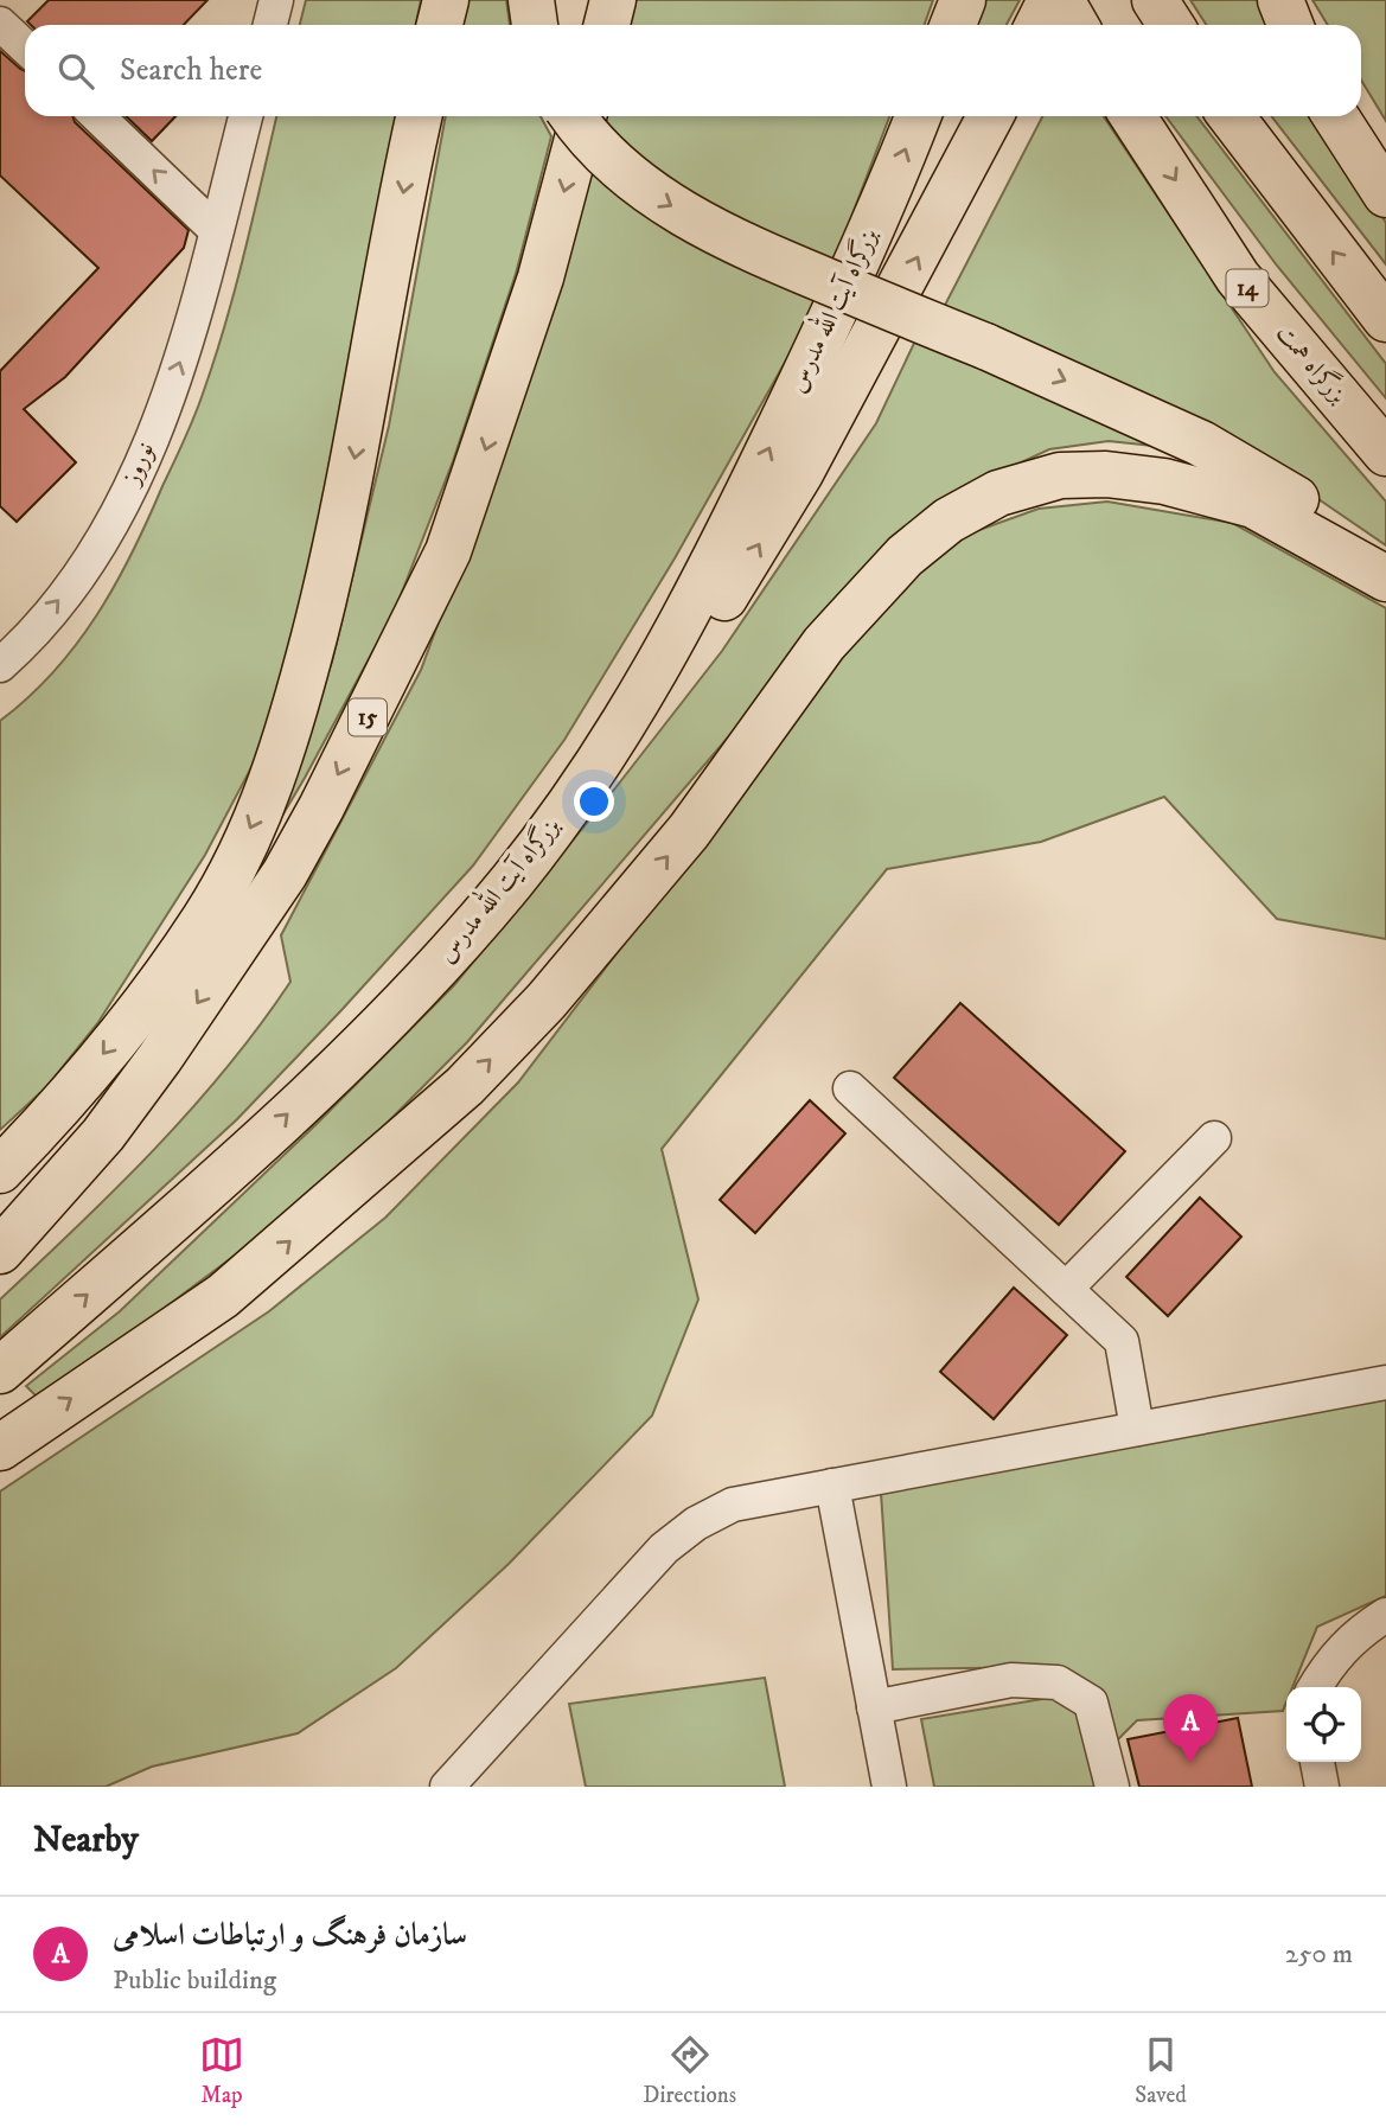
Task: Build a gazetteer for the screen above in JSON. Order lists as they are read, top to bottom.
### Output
{
  "streets": {
    "highway": [
      "14",
      "بزرگراه آیت الله مدرس",
      "بزرگراه همت",
      "15"
    ],
    "lane": ["نوروز"]
  },
  "one_way": ["نوروز"],
  "page": {
    "search": "Search here",
    "pins": "A",
    "heading": "Nearby",
    "list": [
      {
        "mark": "A",
        "name": "سازمان فرهنگ و ارتباطات اسلامی",
        "note": "Public building",
        "value": "250 m"
      }
    ],
    "nav": ["Map", "Directions", "Saved"]
  }
}
